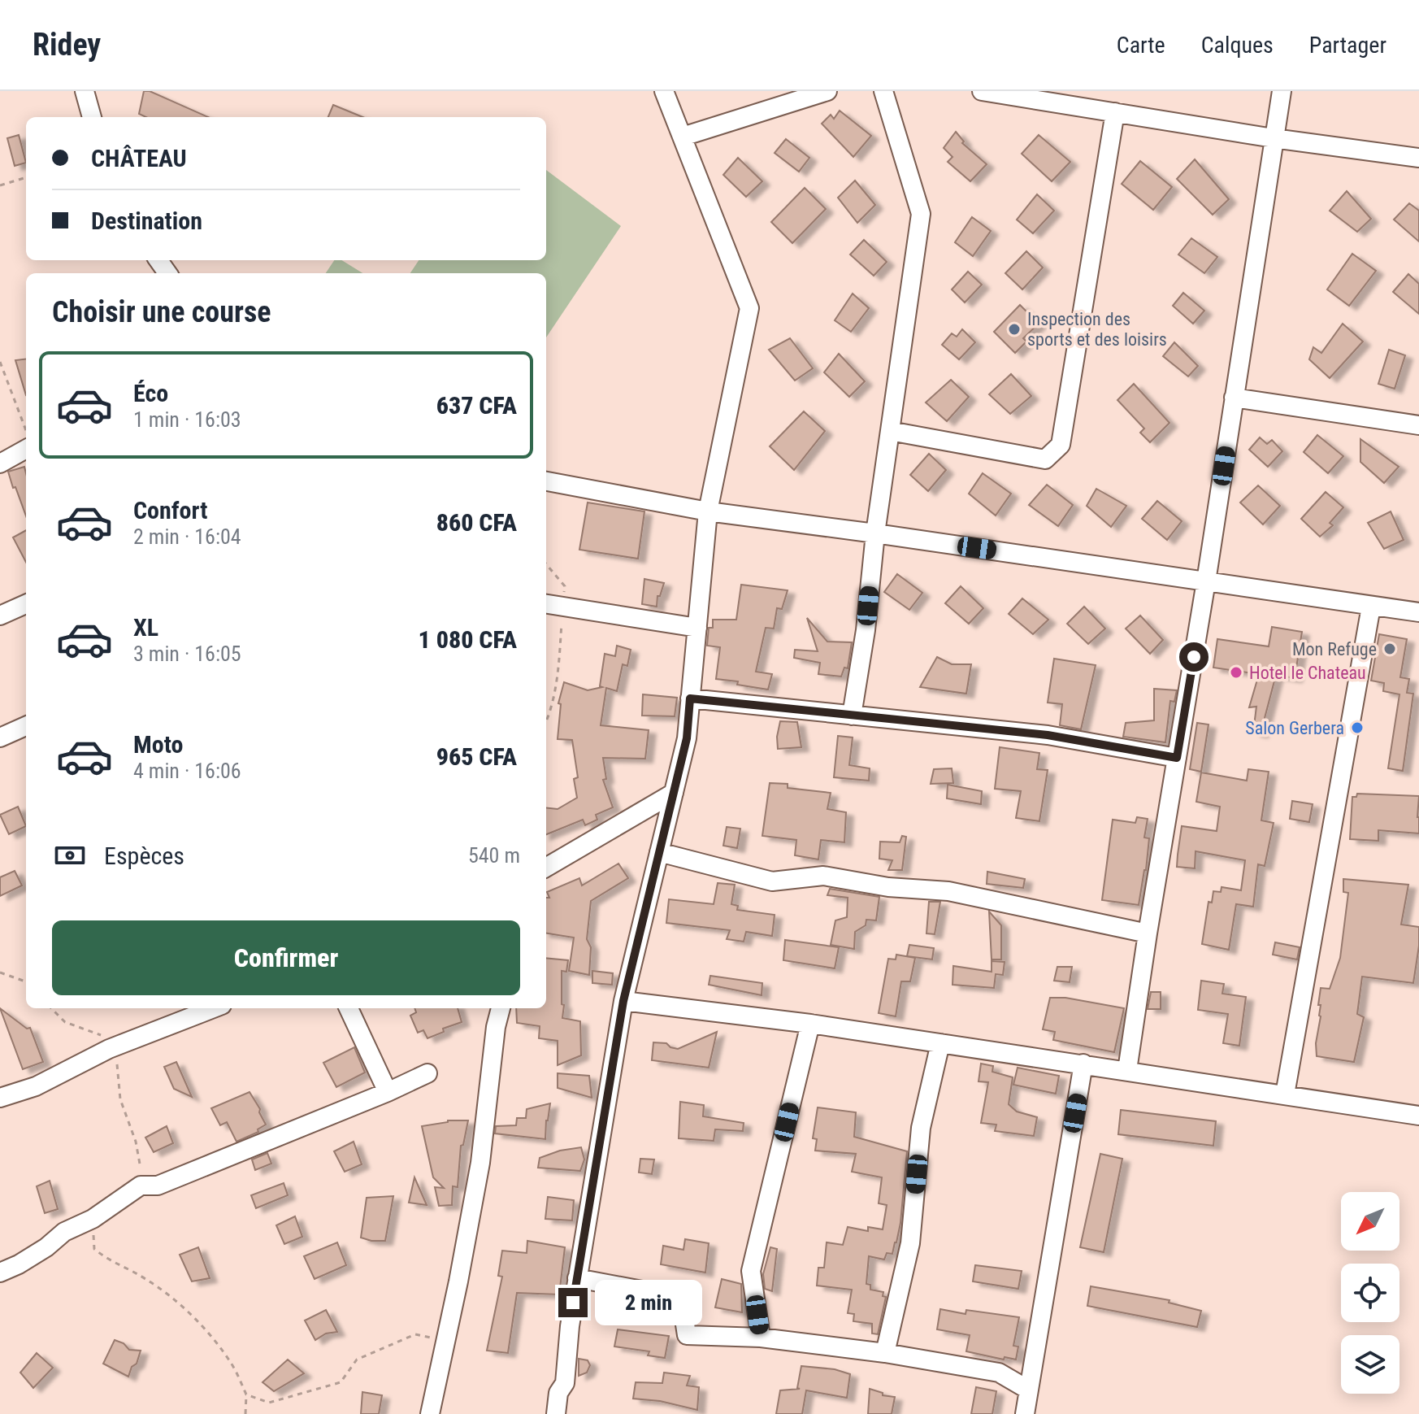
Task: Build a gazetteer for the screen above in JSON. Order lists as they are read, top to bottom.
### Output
{
  "places": [
    "Inspection des sports et des loisirs",
    "Mon Refuge",
    "Hotel le Chateau",
    "Salon Gerbera"
  ],
  "north": "bottom left",
  "page": {
    "header": "Ridey",
    "nav": ["Carte", "Calques", "Partager"],
    "banner": ["CHÂTEAU", "Destination"],
    "heading": "Choisir une course",
    "list": [
      {
        "name": "Éco",
        "note": "1 min · 16:03",
        "value": "637 CFA"
      },
      {
        "name": "Confort",
        "note": "2 min · 16:04",
        "value": "860 CFA"
      },
      {
        "name": "XL",
        "note": "3 min · 16:05",
        "value": "1 080 CFA"
      },
      {
        "name": "Moto",
        "note": "4 min · 16:06",
        "value": "965 CFA"
      }
    ],
    "pay": ["Espèces", "540 m"],
    "buttons": "Confirmer",
    "bubble": "2 min"
  }
}
